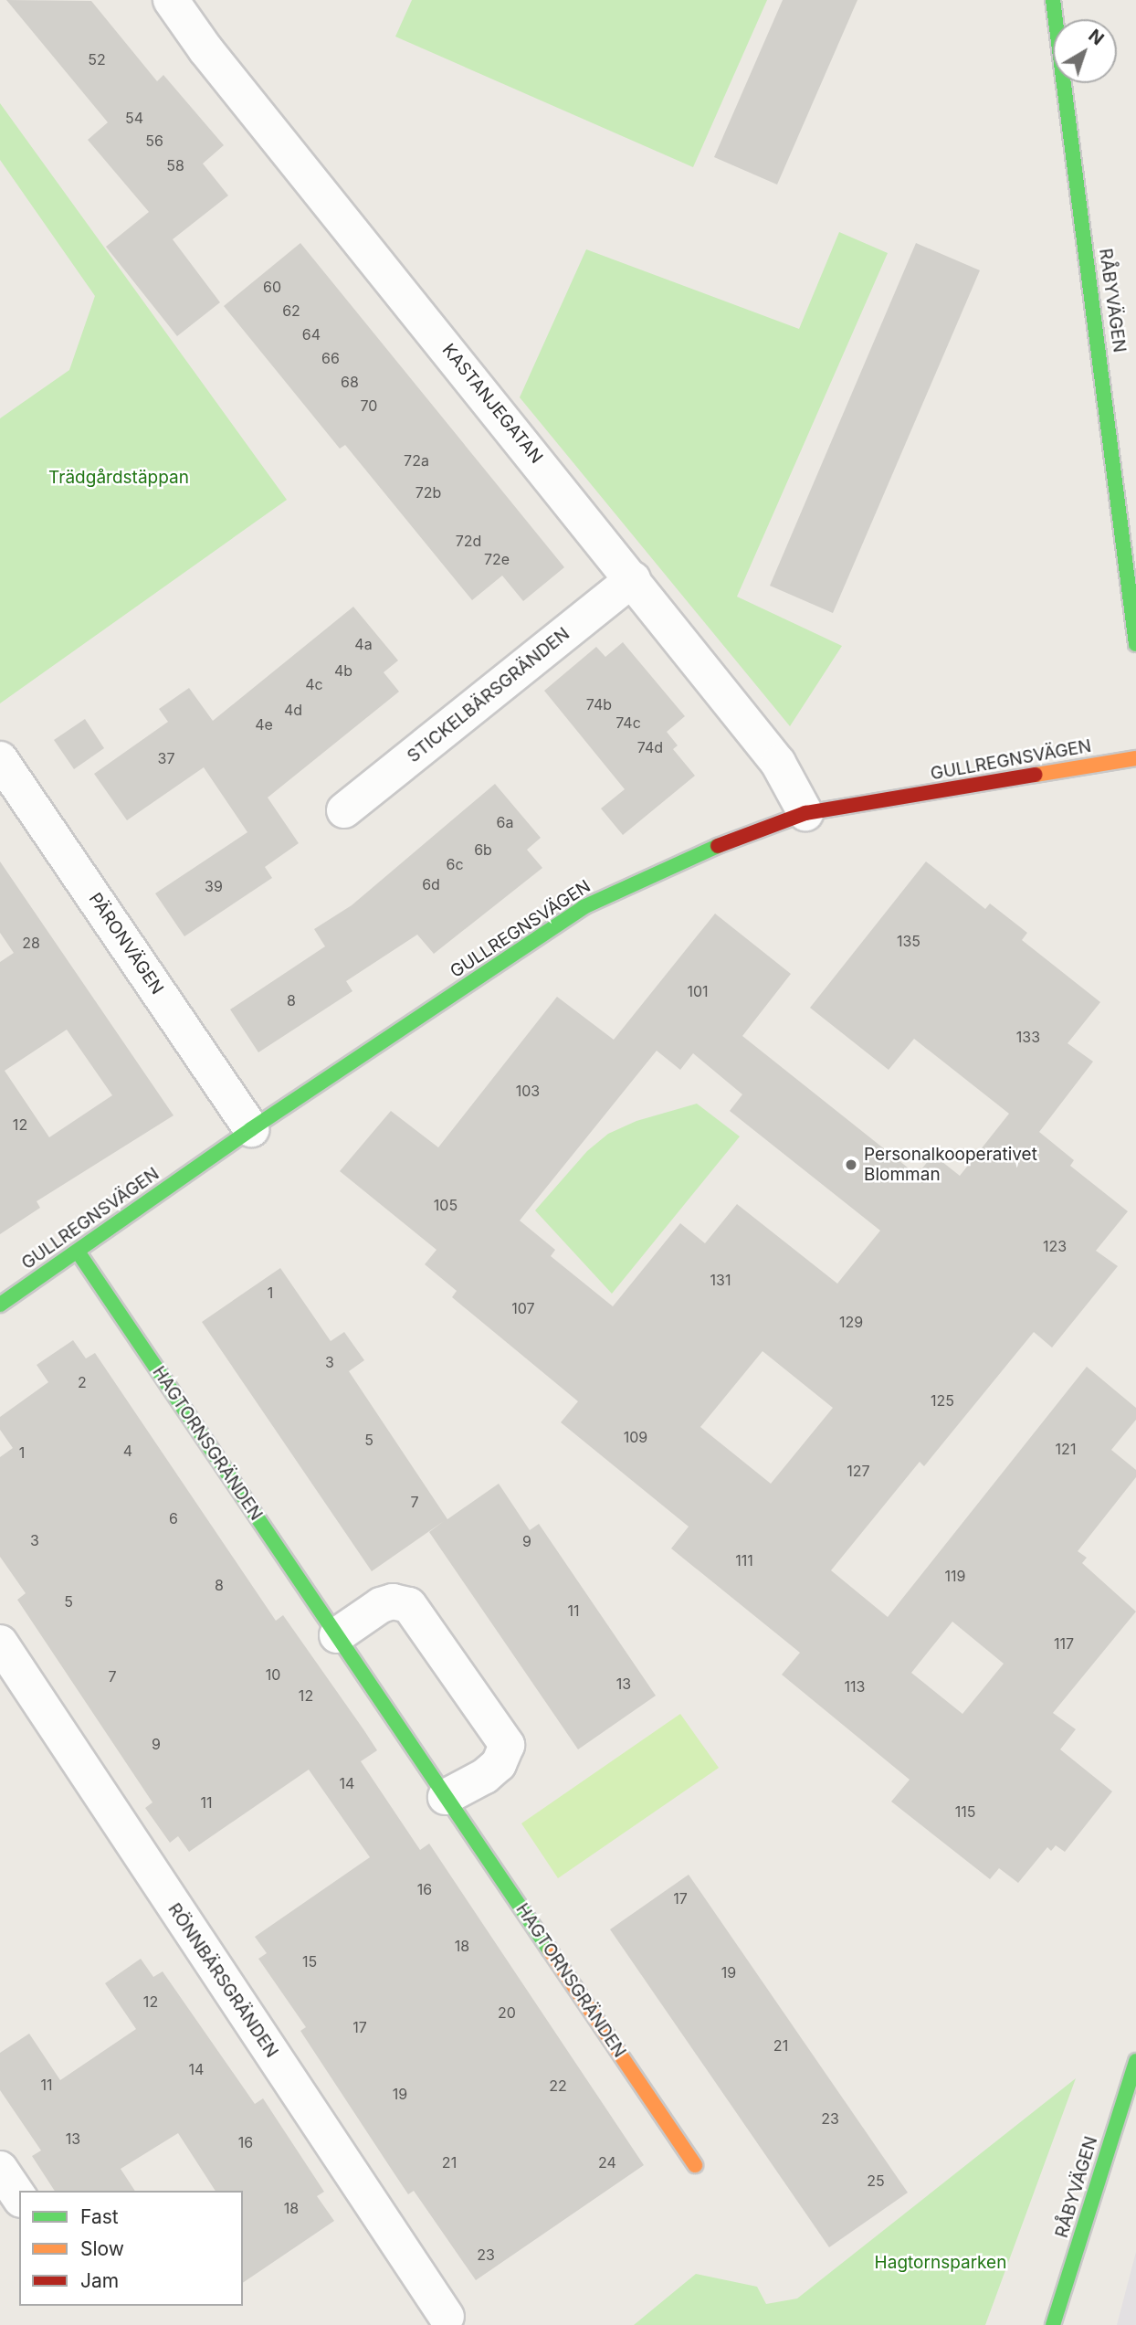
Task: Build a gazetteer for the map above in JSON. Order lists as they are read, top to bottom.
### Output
{
  "streets": {
    "street": [
      "RÅBYVÄGEN",
      "KASTANJEGATAN",
      "STICKELBÄRSGRÄNDEN",
      "GULLREGNSVÄGEN",
      "PÄRONVÄGEN",
      "HAGTORNSGRÄNDEN",
      "RÖNNBÄRSGRÄNDEN"
    ]
  },
  "crossings": [
    ["KASTANJEGATAN", "STICKELBÄRSGRÄNDEN"],
    ["KASTANJEGATAN", "GULLREGNSVÄGEN"],
    ["GULLREGNSVÄGEN", "PÄRONVÄGEN"],
    ["GULLREGNSVÄGEN", "HAGTORNSGRÄNDEN"]
  ],
  "parks": ["Trädgårdstäppan", "Hagtornsparken"],
  "places": ["Personalkooperativet Blomman"],
  "house_numbers": [
    "52",
    "54",
    "56",
    "58",
    "60",
    "62",
    "64",
    "66",
    "68",
    "70",
    "72a",
    "72b",
    "72d",
    "72e",
    "4a",
    "4b",
    "4c",
    "74b",
    "4d",
    "74c",
    "4e",
    "74d",
    "37",
    "6a",
    "6b",
    "6c",
    "6d",
    "39",
    "135",
    "28",
    "101",
    "8",
    "133",
    "103",
    "12",
    "105",
    "123",
    "131",
    "1",
    "107",
    "129",
    "3",
    "2",
    "125",
    "109",
    "5",
    "121",
    "4",
    "1",
    "127",
    "7",
    "6",
    "3",
    "9",
    "111",
    "119",
    "8",
    "5",
    "11",
    "117",
    "10",
    "7",
    "13",
    "113",
    "12",
    "9",
    "14",
    "11",
    "115",
    "16",
    "17",
    "18",
    "15",
    "19",
    "12",
    "20",
    "17",
    "21",
    "14",
    "11",
    "22",
    "19",
    "23",
    "13",
    "16",
    "21",
    "24",
    "25",
    "18",
    "23"
  ],
  "legend": ["Fast", "Slow", "Jam"],
  "north": "top right"
}
